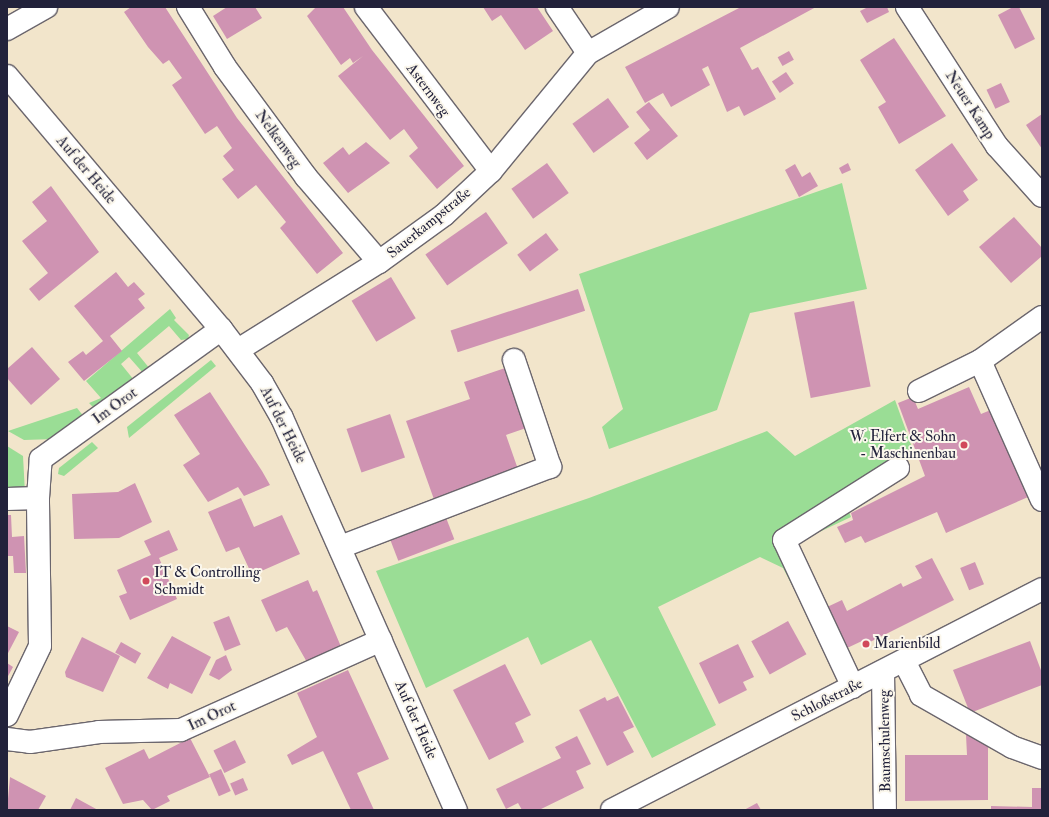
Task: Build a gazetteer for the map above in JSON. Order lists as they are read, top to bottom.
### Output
{
  "streets": {
    "street": [
      "Asternweg",
      "Neuer Kamp",
      "Nelkenweg",
      "Auf der Heide",
      "Sauerkampstraße",
      "Im Orot",
      "Schloßstraße",
      "Baumschulenweg"
    ]
  },
  "crossings": [
    ["Asternweg", "Sauerkampstraße"],
    ["Nelkenweg", "Sauerkampstraße"],
    ["Auf der Heide", "Sauerkampstraße"],
    ["Auf der Heide", "Im Orot"],
    ["Schloßstraße", "Baumschulenweg"]
  ],
  "places": ["W. Elfert & Sohn - Maschinenbau", "IT & Controlling Schmidt", "Marienbild"]
}
